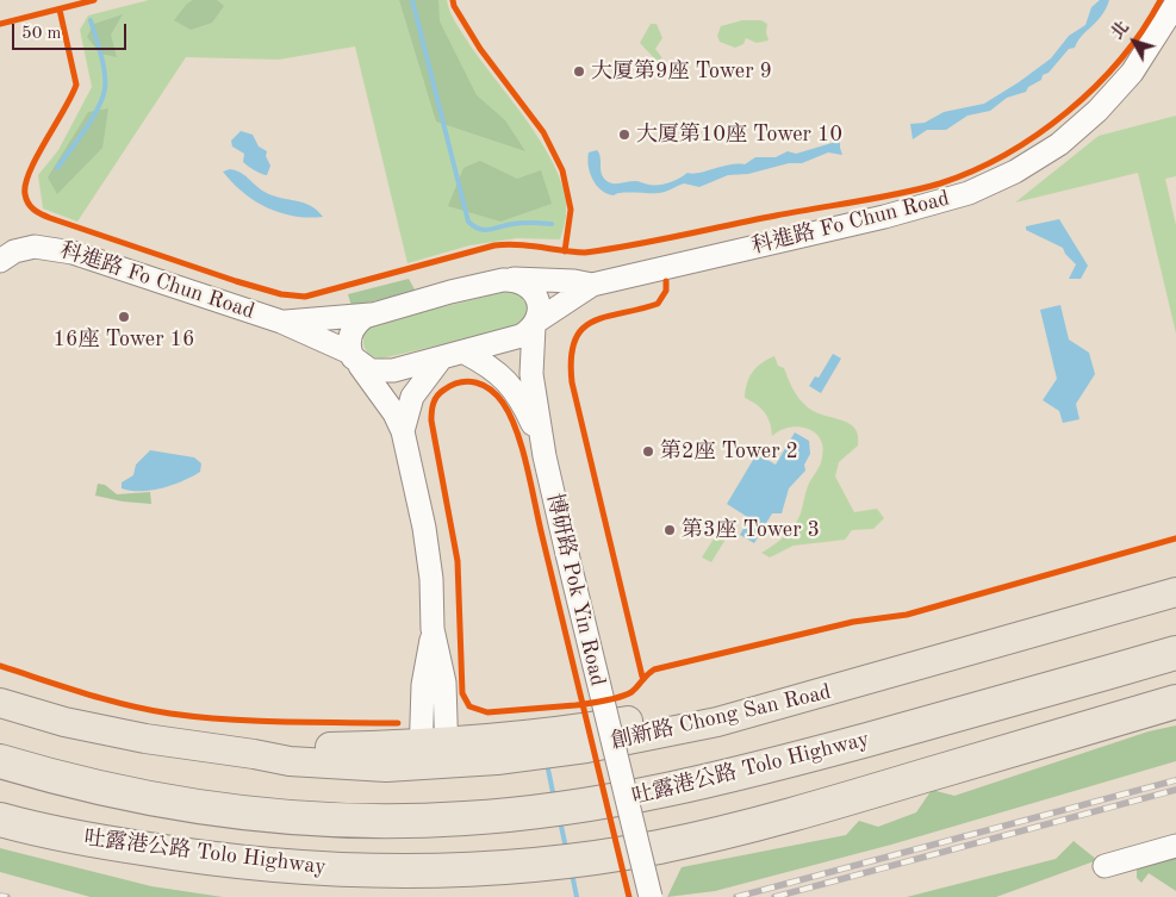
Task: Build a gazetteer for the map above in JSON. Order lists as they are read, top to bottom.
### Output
{
  "streets": {
    "highway": ["吐露港公路 Tolo Highway"],
    "main road": ["創新路 Chong San Road"],
    "street": ["科進路 Fo Chun Road", "博研路 Pok Yin Road"]
  },
  "crossings": [
    ["科進路 Fo Chun Road", "博研路 Pok Yin Road"]
  ],
  "places": [
    "大厦第9座 Tower 9",
    "大厦第10座 Tower 10",
    "16座 Tower 16",
    "第2座 Tower 2",
    "第3座 Tower 3"
  ],
  "scale_bar": "50 m",
  "north": "top left"
}
